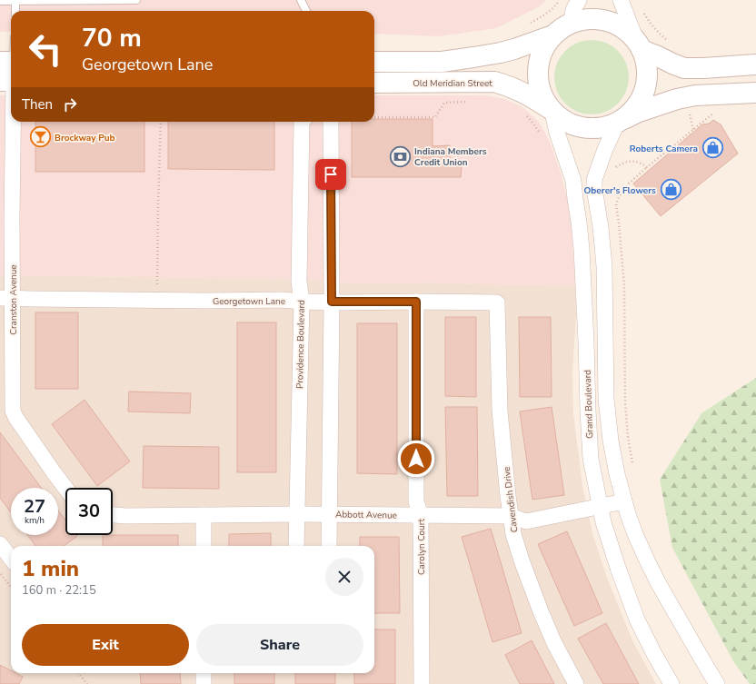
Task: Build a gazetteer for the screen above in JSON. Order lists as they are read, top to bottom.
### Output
{
  "streets": {
    "main road": ["Old Meridian Street"],
    "street": [
      "Cranston Avenue",
      "Georgetown Lane",
      "Providence Boulevard",
      "Grand Boulevard",
      "Cavendish Drive",
      "Abbott Avenue",
      "Carolyn Court"
    ]
  },
  "crossings": [
    ["Old Meridian Street", "Grand Boulevard"],
    ["Cranston Avenue", "Georgetown Lane"],
    ["Georgetown Lane", "Providence Boulevard"],
    ["Georgetown Lane", "Cavendish Drive"],
    ["Georgetown Lane", "Carolyn Court"],
    ["Providence Boulevard", "Abbott Avenue"],
    ["Grand Boulevard", "Abbott Avenue"],
    ["Cavendish Drive", "Abbott Avenue"],
    ["Abbott Avenue", "Carolyn Court"]
  ],
  "places": {
    "bar": ["Brockway Pub"],
    "shop": ["Roberts Camera", "Oberer's Flowers"],
    "bank": ["Indiana Members Credit Union"]
  },
  "page": {
    "turn": ["70 m", "Georgetown Lane"],
    "then": "Then",
    "speed": "27 km/h",
    "limit": "30",
    "heading": ["1 min", "160 m · 22:15"],
    "buttons": ["Exit", "Share"]
  }
}
